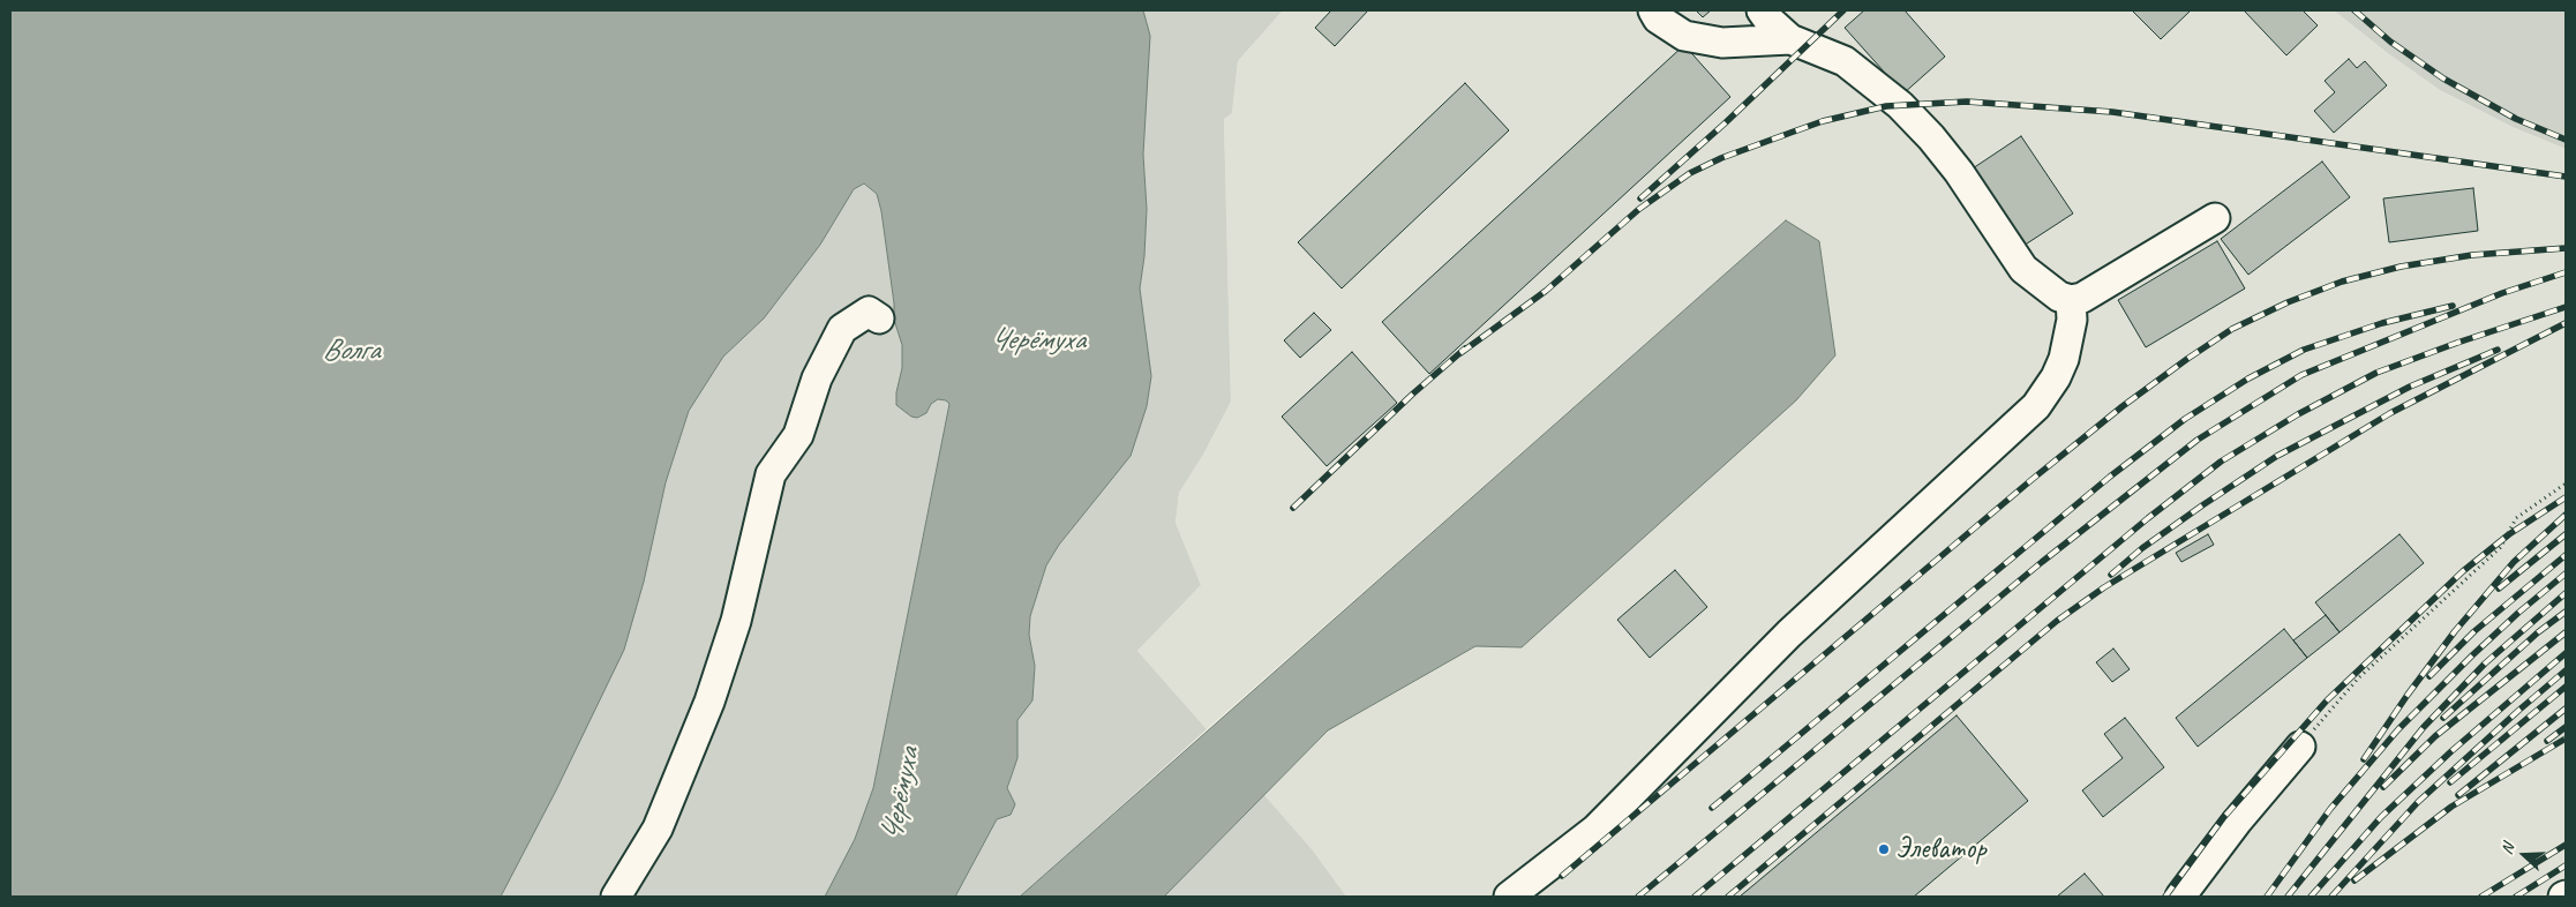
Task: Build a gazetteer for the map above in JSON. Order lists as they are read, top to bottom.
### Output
{
  "water": ["Черёмуха", "Волга"],
  "places": ["Элеватор"],
  "north": "left"
}
